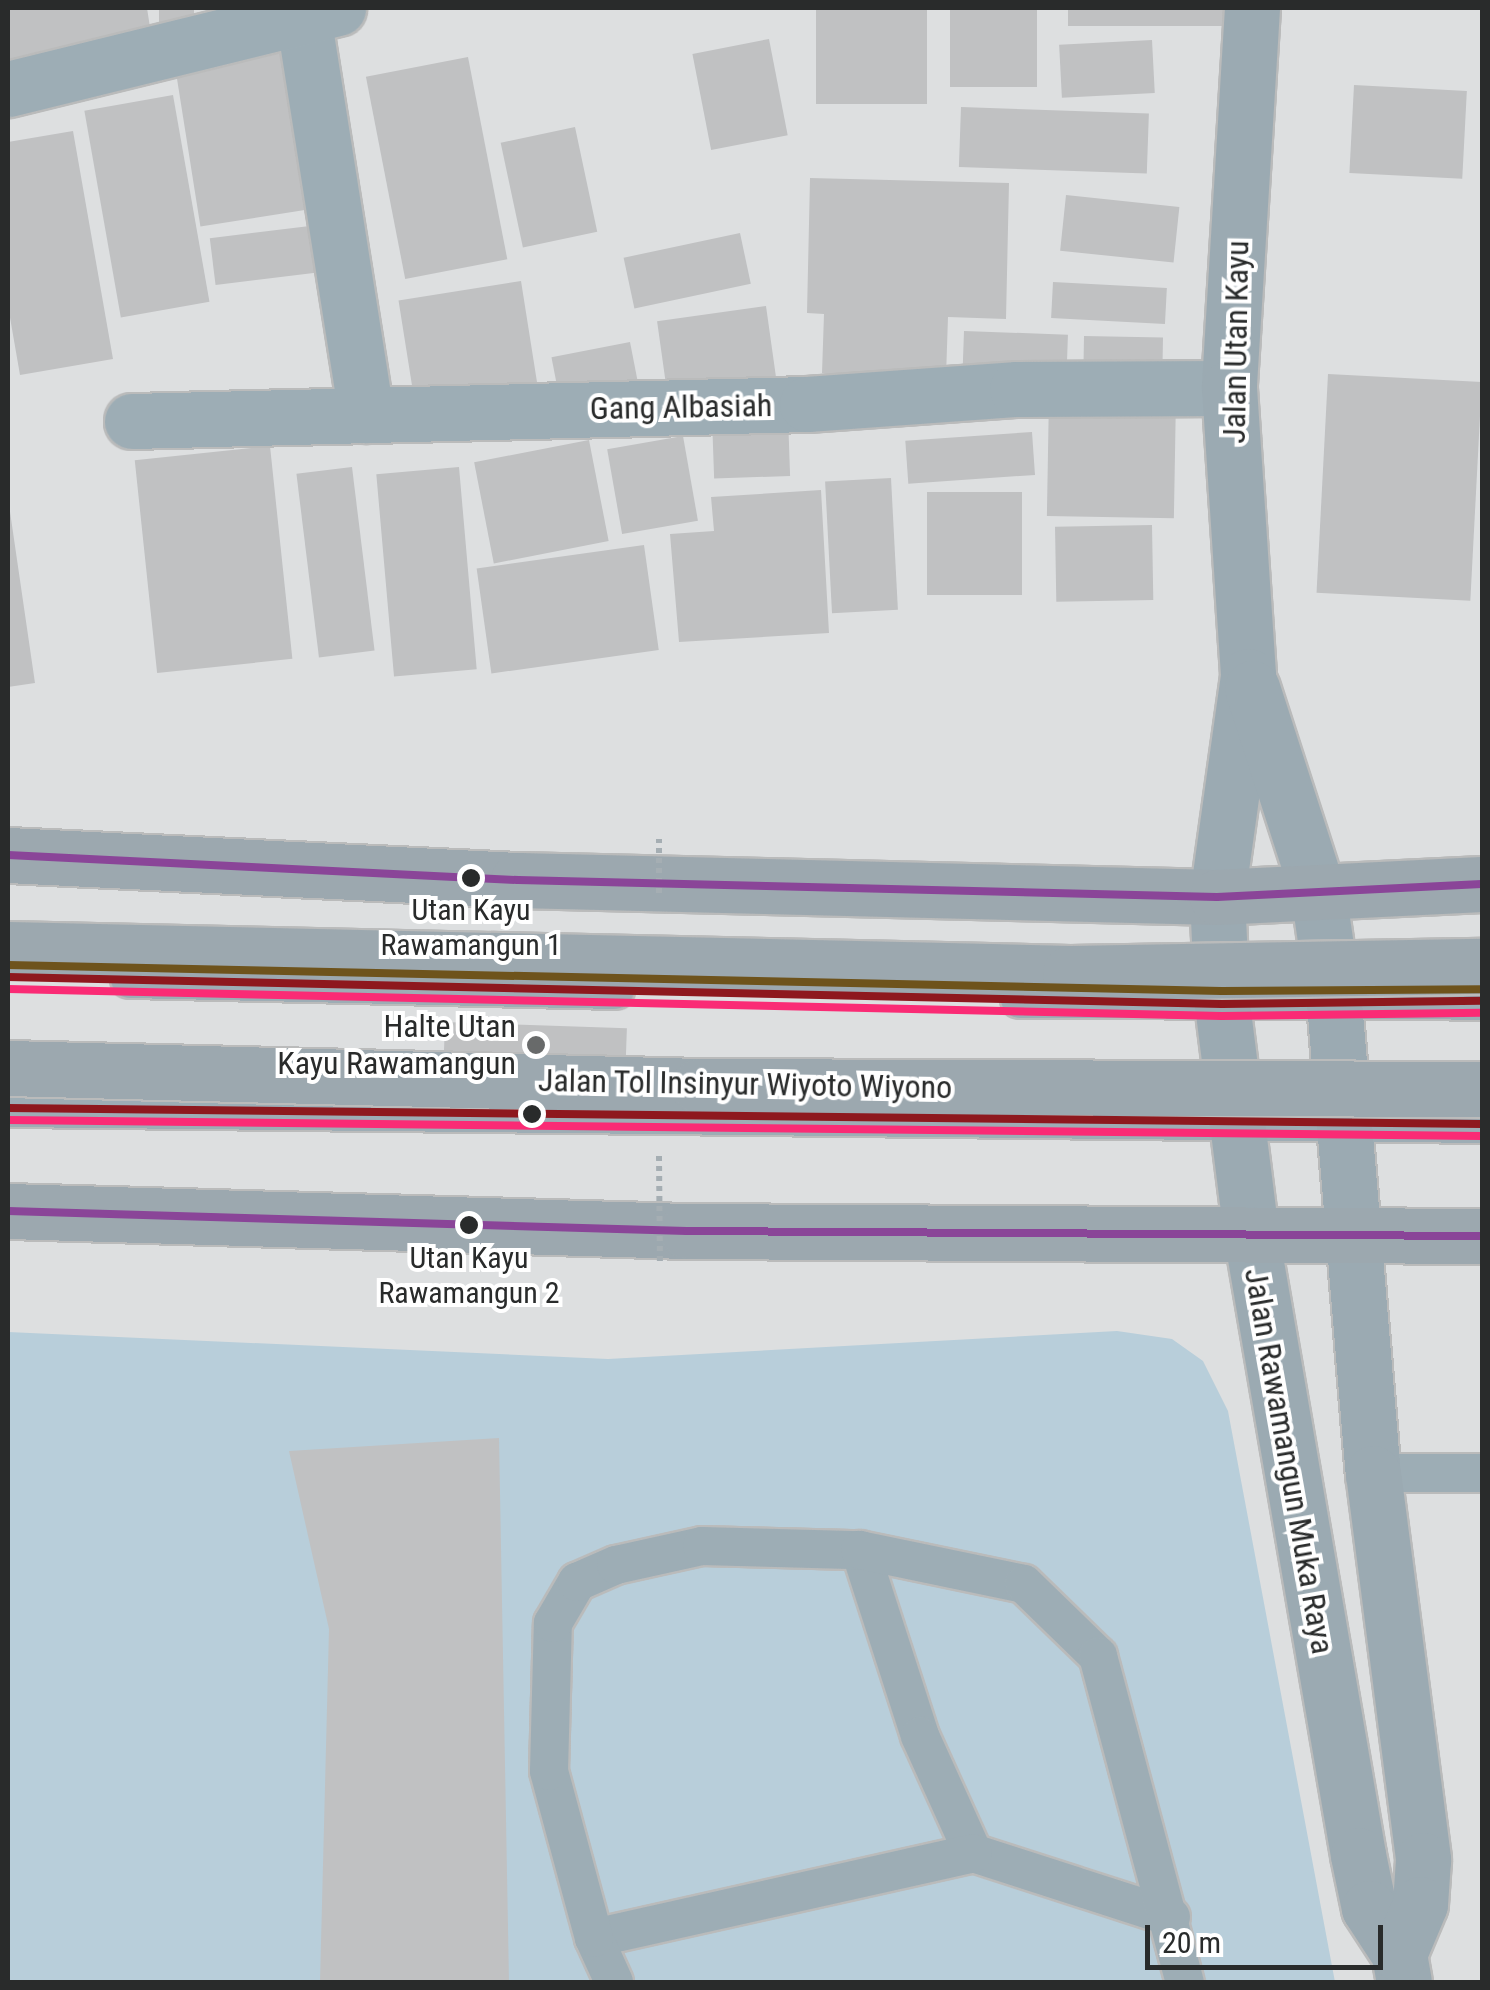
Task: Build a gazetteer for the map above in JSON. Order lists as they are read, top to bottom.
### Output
{
  "streets": {
    "highway": ["Jalan Tol Insinyur Wiyoto Wiyono"],
    "street": ["Jalan Utan Kayu", "Gang Albasiah", "Jalan Rawamangun Muka Raya"]
  },
  "crossings": [
    ["Jalan Utan Kayu", "Gang Albasiah"],
    ["Jalan Utan Kayu", "Jalan Rawamangun Muka Raya"]
  ],
  "places": ["Utan Kayu Rawamangun 1", "Halte Utan Kayu Rawamangun", "Utan Kayu Rawamangun 2"],
  "scale_bar": "20 m"
}
